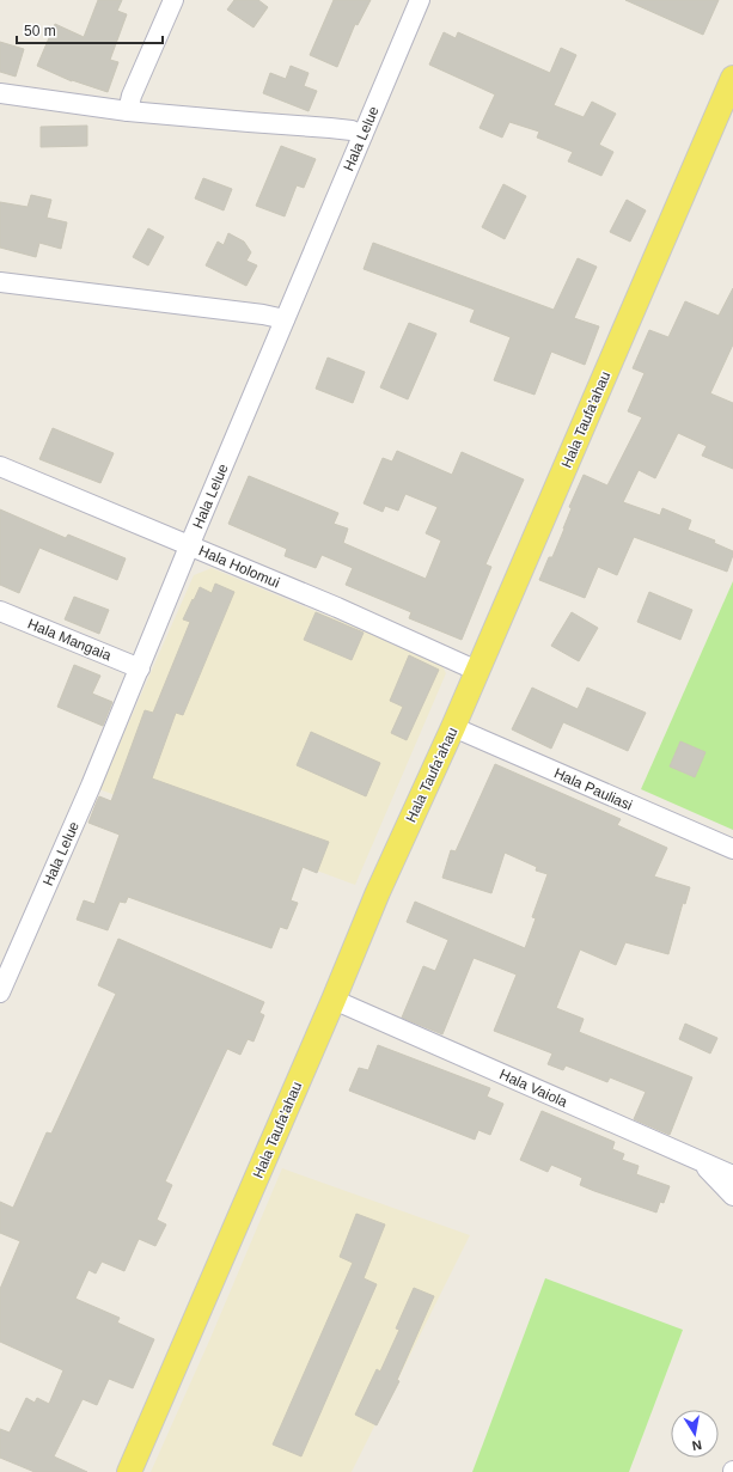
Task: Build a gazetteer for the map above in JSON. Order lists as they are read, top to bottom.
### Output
{
  "streets": {
    "main road": ["Hala Taufa'ahau"],
    "street": [
      "Hala Lelue",
      "Hala Holomui",
      "Hala Mangaia",
      "Hala Pauliasi",
      "Hala Vaiola"
    ]
  },
  "crossings": [
    ["Hala Lelue", "Hala Holomui"],
    ["Hala Lelue", "Hala Mangaia"],
    ["Hala Taufa'ahau", "Hala Holomui"],
    ["Hala Taufa'ahau", "Hala Pauliasi"],
    ["Hala Taufa'ahau", "Hala Vaiola"]
  ],
  "scale_bar": "50 m",
  "north": "bottom"
}
